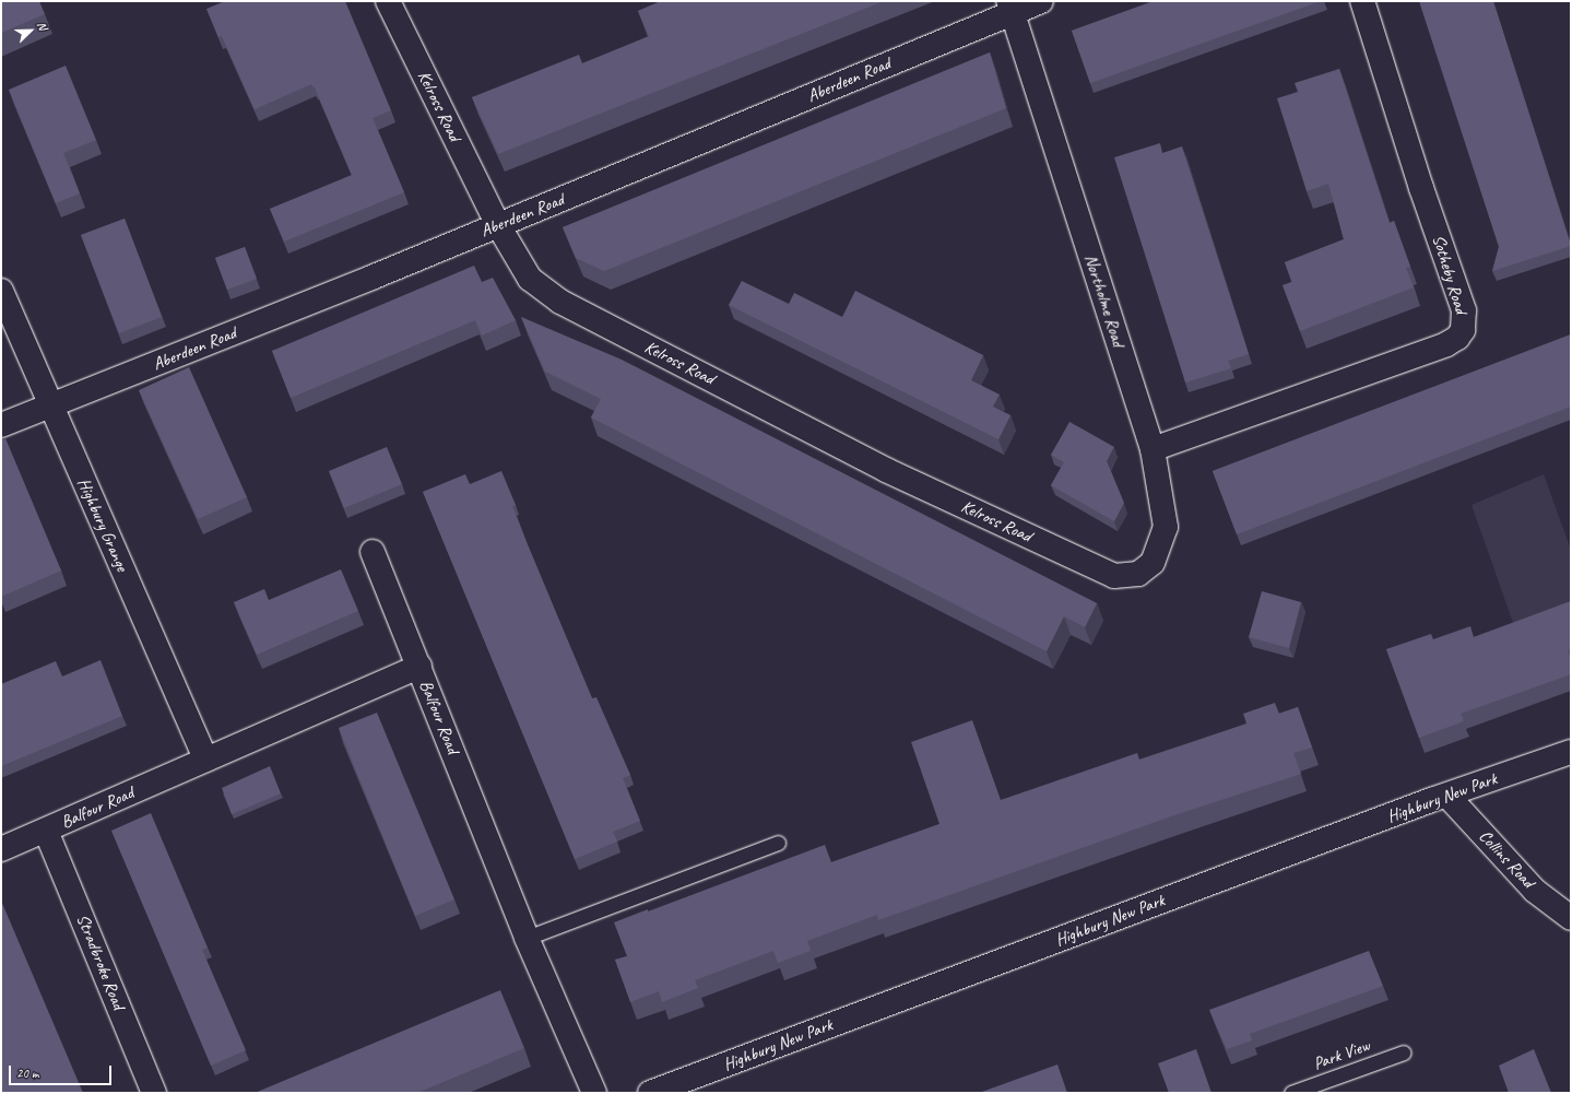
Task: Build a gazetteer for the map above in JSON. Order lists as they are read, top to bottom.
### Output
{
  "streets": {
    "street": [
      "Aberdeen Road",
      "Kelross Road",
      "Sotheby Road",
      "Northolme Road",
      "Highbury Grange",
      "Balfour Road",
      "Highbury New Park",
      "Collins Road",
      "Stradbroke Road"
    ],
    "lane": ["Park View"]
  },
  "crossings": [
    ["Aberdeen Road", "Kelross Road"],
    ["Aberdeen Road", "Northolme Road"],
    ["Aberdeen Road", "Highbury Grange"],
    ["Kelross Road", "Northolme Road"],
    ["Sotheby Road", "Northolme Road"],
    ["Highbury Grange", "Balfour Road"],
    ["Balfour Road", "Stradbroke Road"],
    ["Highbury New Park", "Collins Road"]
  ],
  "scale_bar": "20 m",
  "north": "top right"
}
